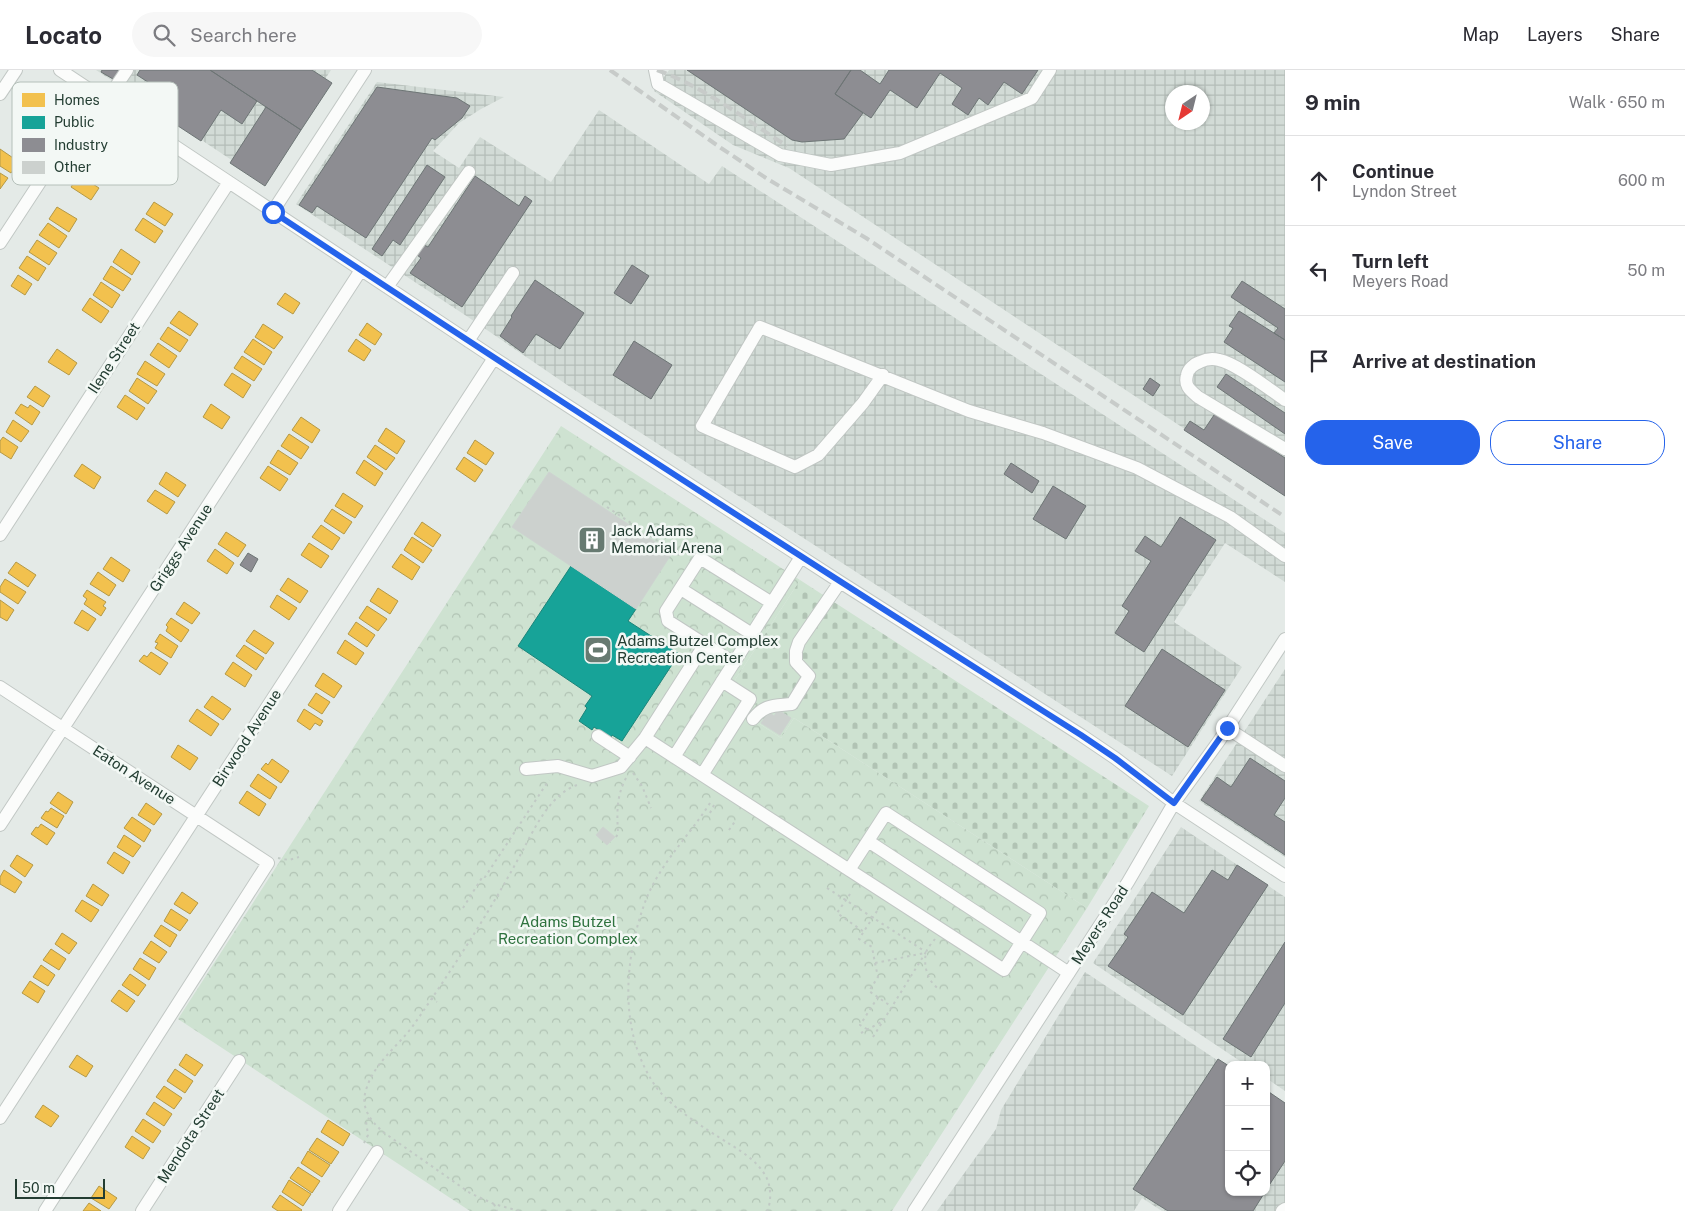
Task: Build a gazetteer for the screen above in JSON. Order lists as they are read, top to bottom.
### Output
{
  "streets": {
    "street": [
      "Ilene Street",
      "Griggs Avenue",
      "Birwood Avenue",
      "Eaton Avenue",
      "Meyers Road",
      "Mendota Street"
    ]
  },
  "crossings": [
    ["Griggs Avenue", "Eaton Avenue"],
    ["Birwood Avenue", "Eaton Avenue"]
  ],
  "parks": ["Adams Butzel Recreation Complex"],
  "places": {
    "building": ["Jack Adams Memorial Arena"],
    "sports": ["Adams Butzel Complex Recreation Center"]
  },
  "legend": [
    "Homes",
    "Public",
    "Industry",
    "Other"
  ],
  "scale_bar": "50 m",
  "north": "bottom left",
  "page": {
    "header": "Locato",
    "search": "Search here",
    "nav": ["Map", "Layers", "Share"],
    "heading": ["9 min", "Walk · 650 m"],
    "list": [
      ["Continue", "Lyndon Street", "600 m"],
      ["Turn left", "Meyers Road", "50 m"],
      "Arrive at destination"
    ],
    "buttons": ["Save", "Share"],
    "map_buttons": ["+", "−"],
    "scale": "50 m"
  }
}
